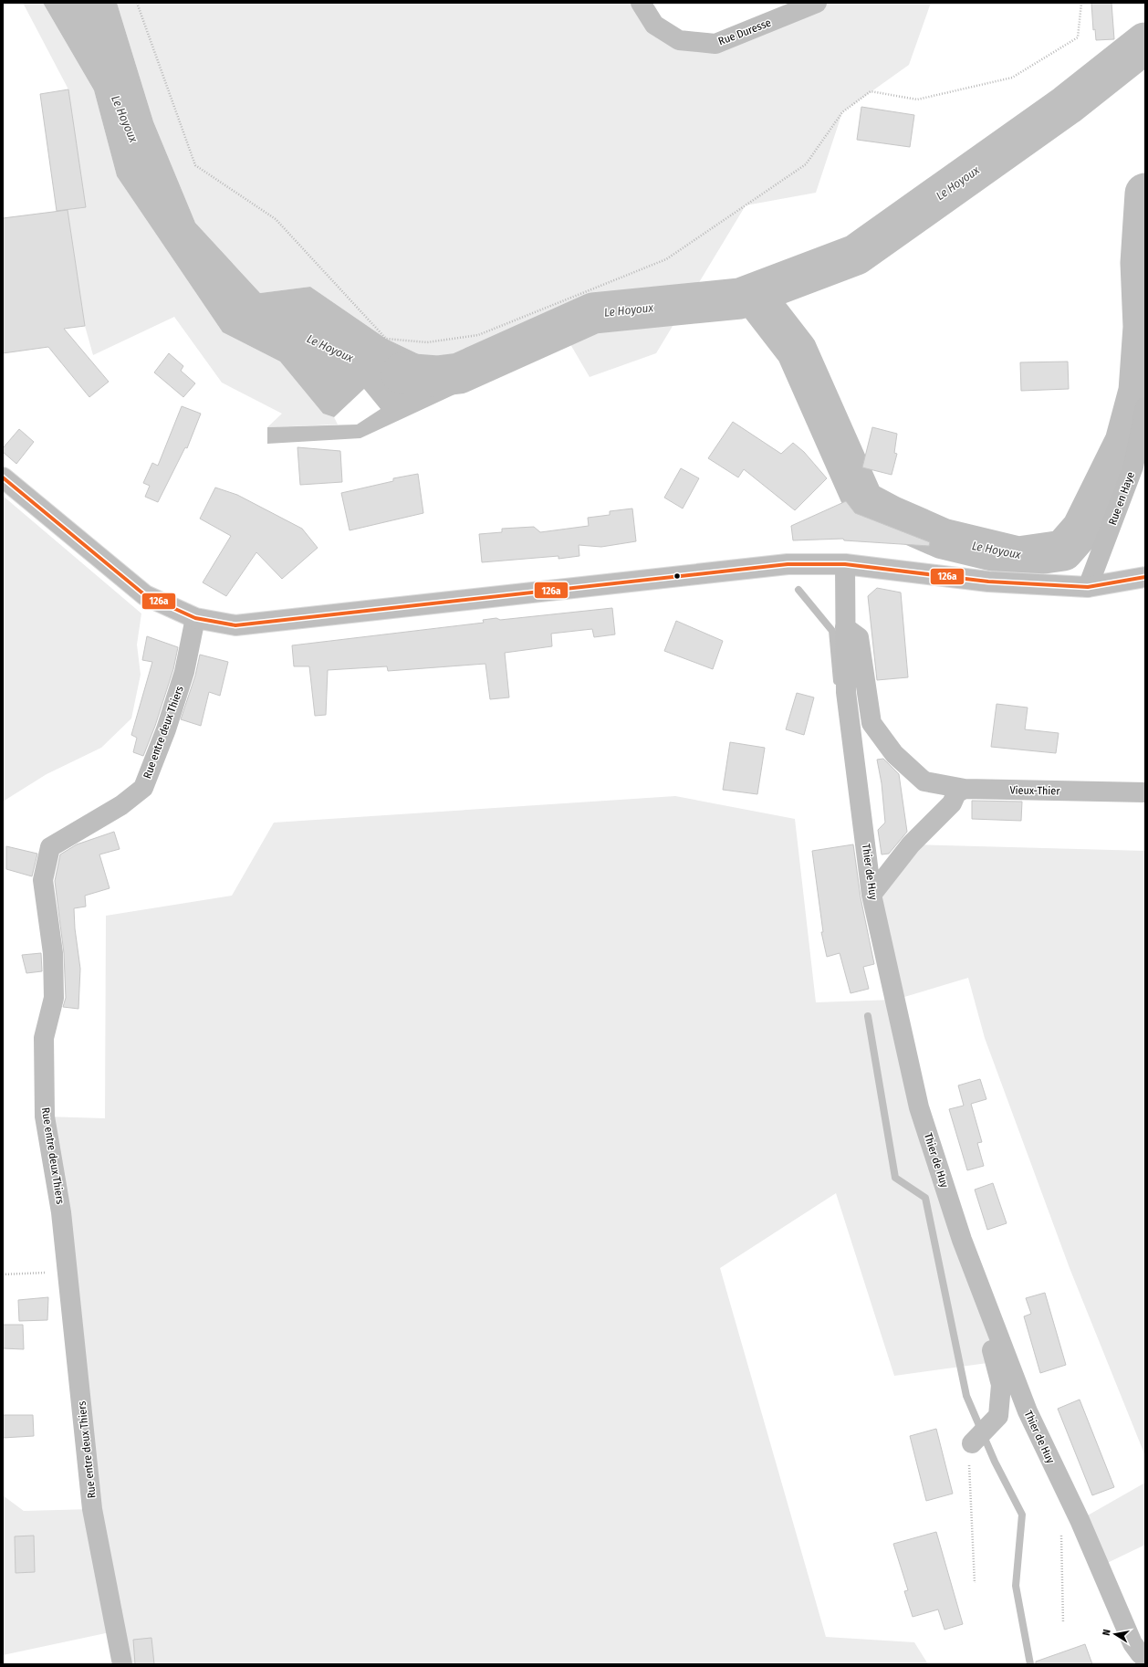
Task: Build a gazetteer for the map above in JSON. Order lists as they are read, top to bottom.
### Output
{
  "streets": {
    "street": [
      "Rue Duresse",
      "Rue en Haye",
      "Rue entre deux Thiers",
      "Vieux-Thier",
      "Thier de Huy"
    ]
  },
  "crossings": [
    ["Vieux-Thier", "Thier de Huy"]
  ],
  "water": ["Le Hoyoux"],
  "lines": ["transit line 126a"],
  "north": "left"
}
